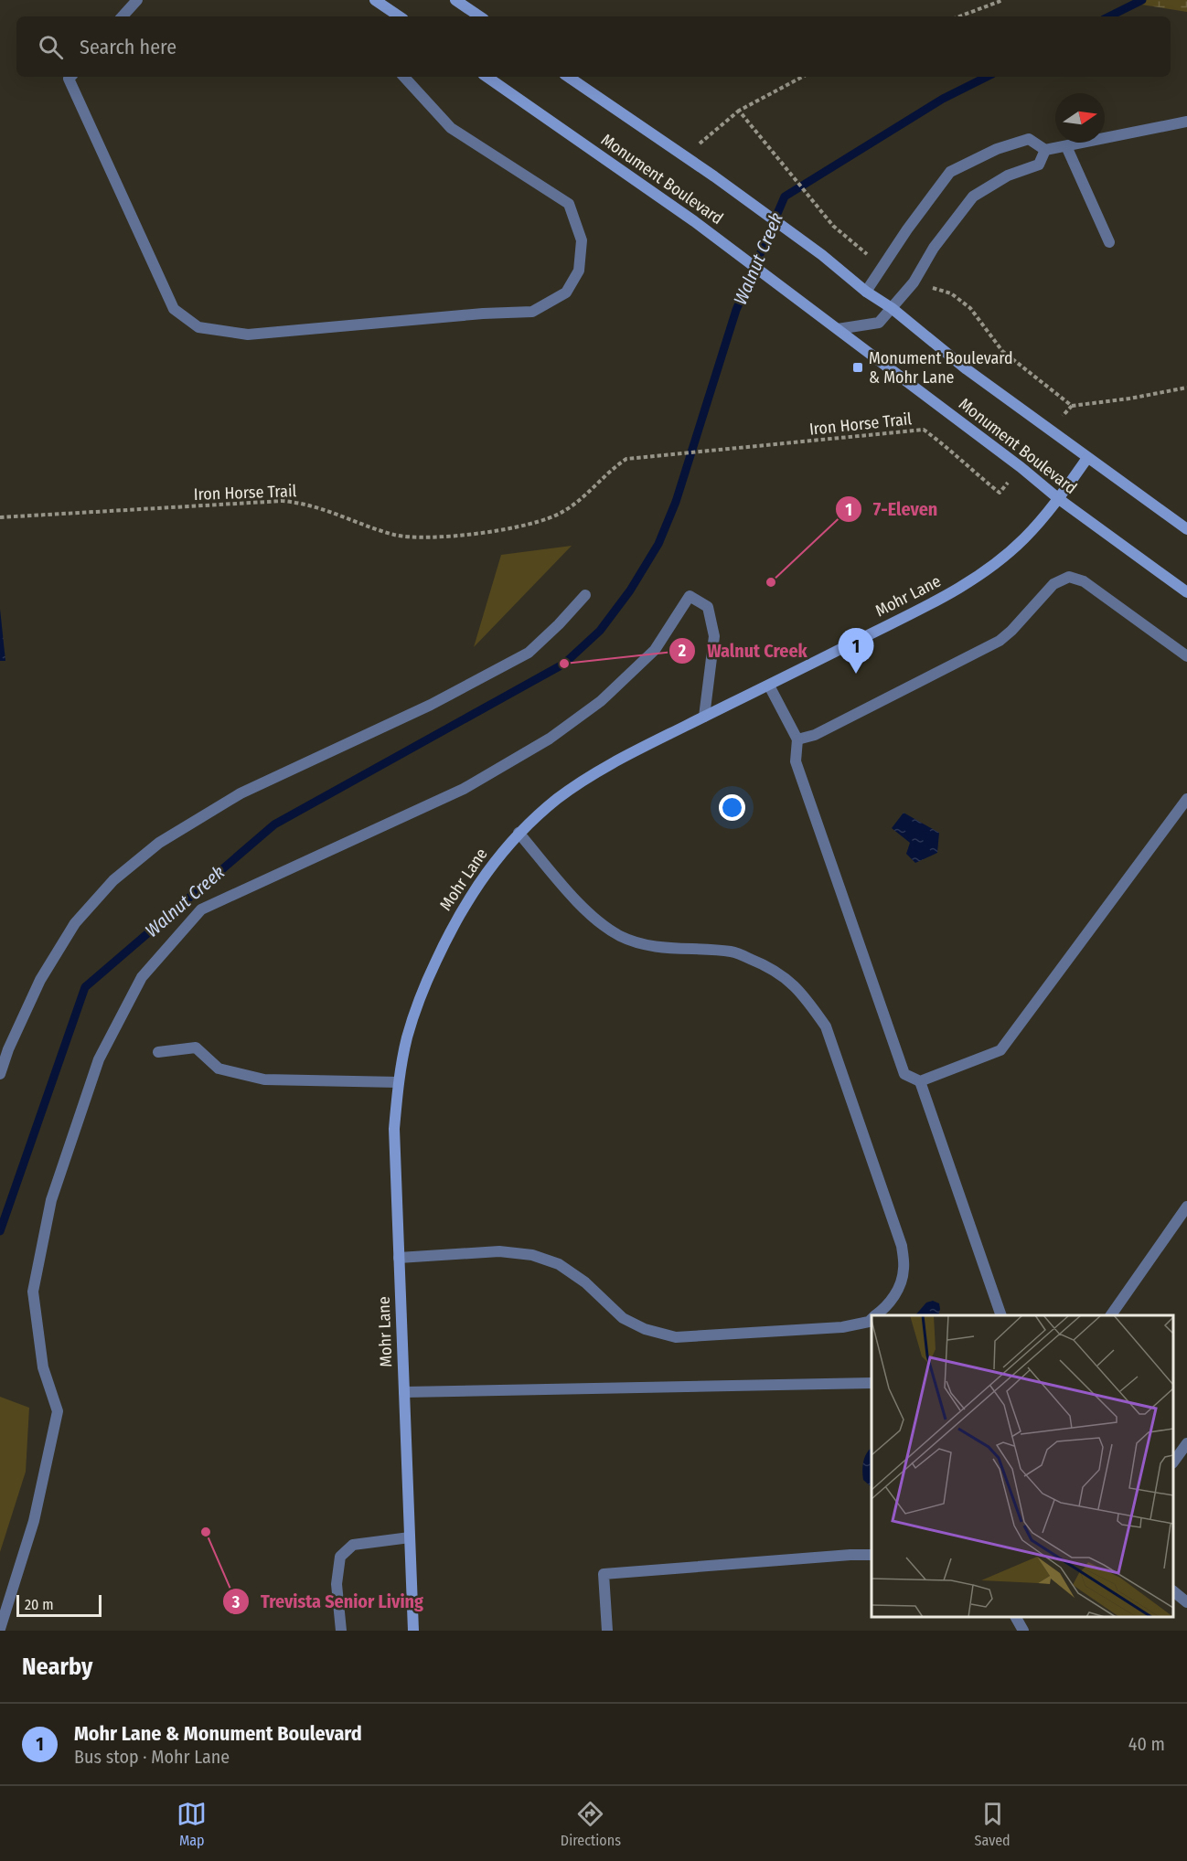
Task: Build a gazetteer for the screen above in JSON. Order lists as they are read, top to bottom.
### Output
{
  "streets": {
    "main road": ["Monument Boulevard", "Mohr Lane"],
    "path": ["Iron Horse Trail"]
  },
  "crossings": [
    ["Monument Boulevard", "Iron Horse Trail"],
    ["Monument Boulevard", "Mohr Lane"]
  ],
  "water": ["Walnut Creek"],
  "places": {
    "transit": ["Monument Boulevard & Mohr Lane"],
    "other": ["7-Eleven", "Walnut Creek", "Trevista Senior Living"]
  },
  "scale_bar": "20 m",
  "north": "right",
  "page": {
    "search": "Search here",
    "pins": "1",
    "scale": "20 m",
    "heading": "Nearby",
    "list": [
      {
        "mark": "1",
        "name": "Mohr Lane & Monument Boulevard",
        "note": "Bus stop · Mohr Lane",
        "value": "40 m"
      }
    ],
    "nav": ["Map", "Directions", "Saved"]
  }
}
